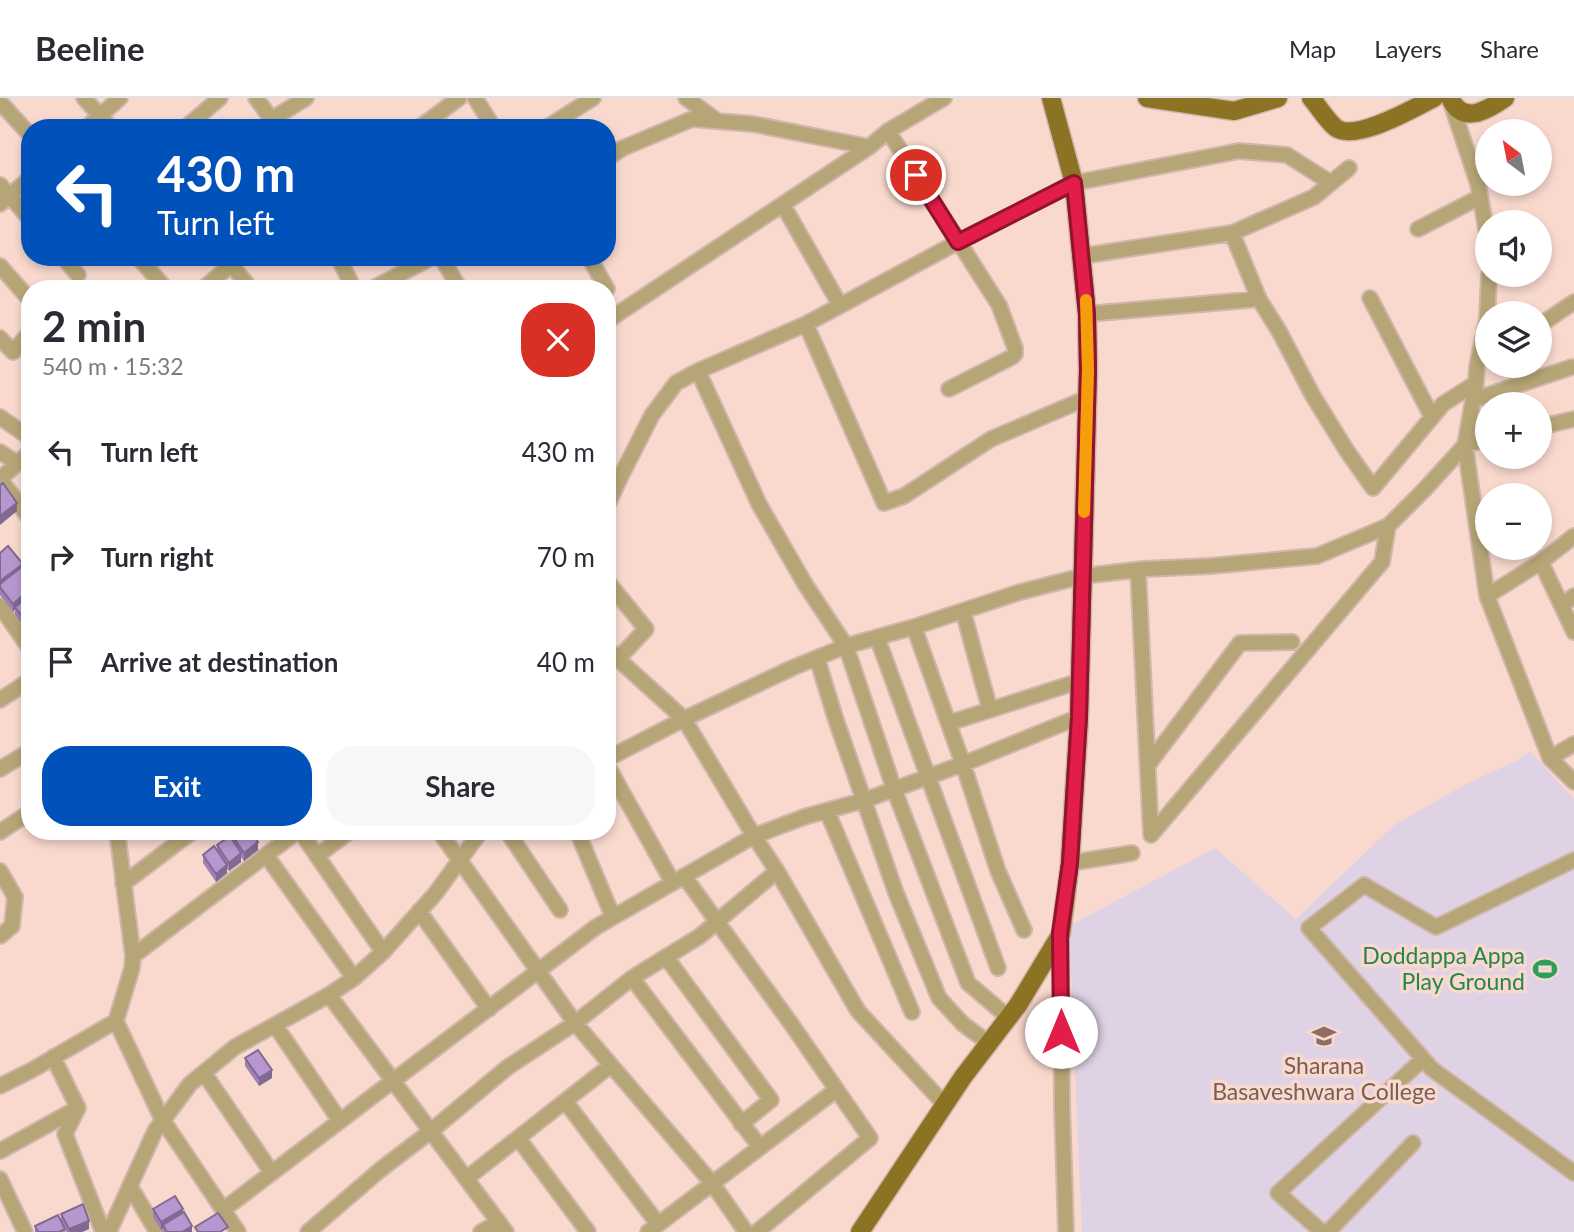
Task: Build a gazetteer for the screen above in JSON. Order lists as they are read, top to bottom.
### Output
{
  "places": {
    "sports": ["Doddappa Appa Play Ground"],
    "school or university": ["Sharana Basaveshwara College"]
  },
  "north": "top left",
  "page": {
    "header": "Beeline",
    "nav": ["Map", "Layers", "Share"],
    "map_buttons": ["+", "−"],
    "turn": ["430 m", "Turn left"],
    "heading": ["2 min", "540 m · 15:32"],
    "list": [
      {
        "name": "Turn left",
        "value": "430 m"
      },
      {
        "name": "Turn right",
        "value": "70 m"
      },
      {
        "name": "Arrive at destination",
        "value": "40 m"
      }
    ],
    "buttons": ["Exit", "Share"]
  }
}
